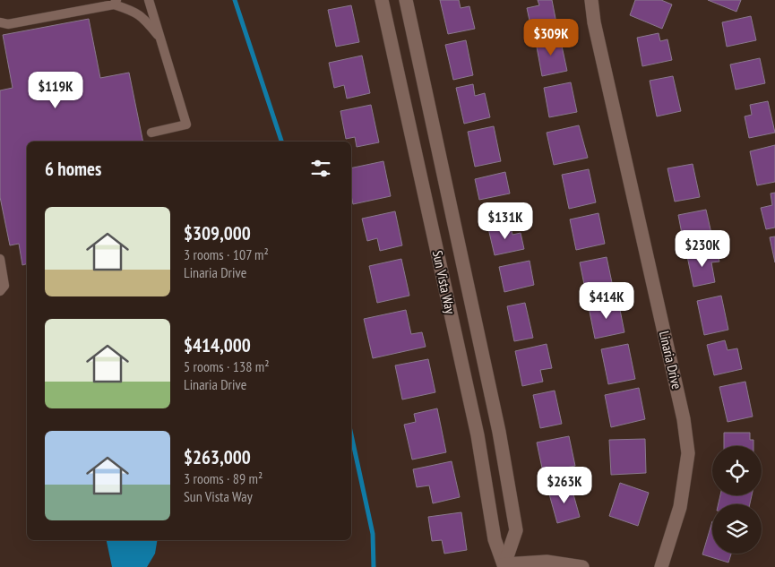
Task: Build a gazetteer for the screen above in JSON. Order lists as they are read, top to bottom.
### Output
{
  "streets": {
    "street": ["Sun Vista Way", "Linaria Drive"]
  },
  "page": {
    "price": [
      "$309K",
      "$119K",
      "$131K",
      "$230K",
      "$414K",
      "$263K"
    ],
    "heading": "6 homes",
    "list": [
      {
        "name": "$309,000",
        "note": "3 rooms · 107 m² · Linaria Drive"
      },
      {
        "name": "$414,000",
        "note": "5 rooms · 138 m² · Linaria Drive"
      },
      {
        "name": "$263,000",
        "note": "3 rooms · 89 m² · Sun Vista Way"
      }
    ]
  }
}
